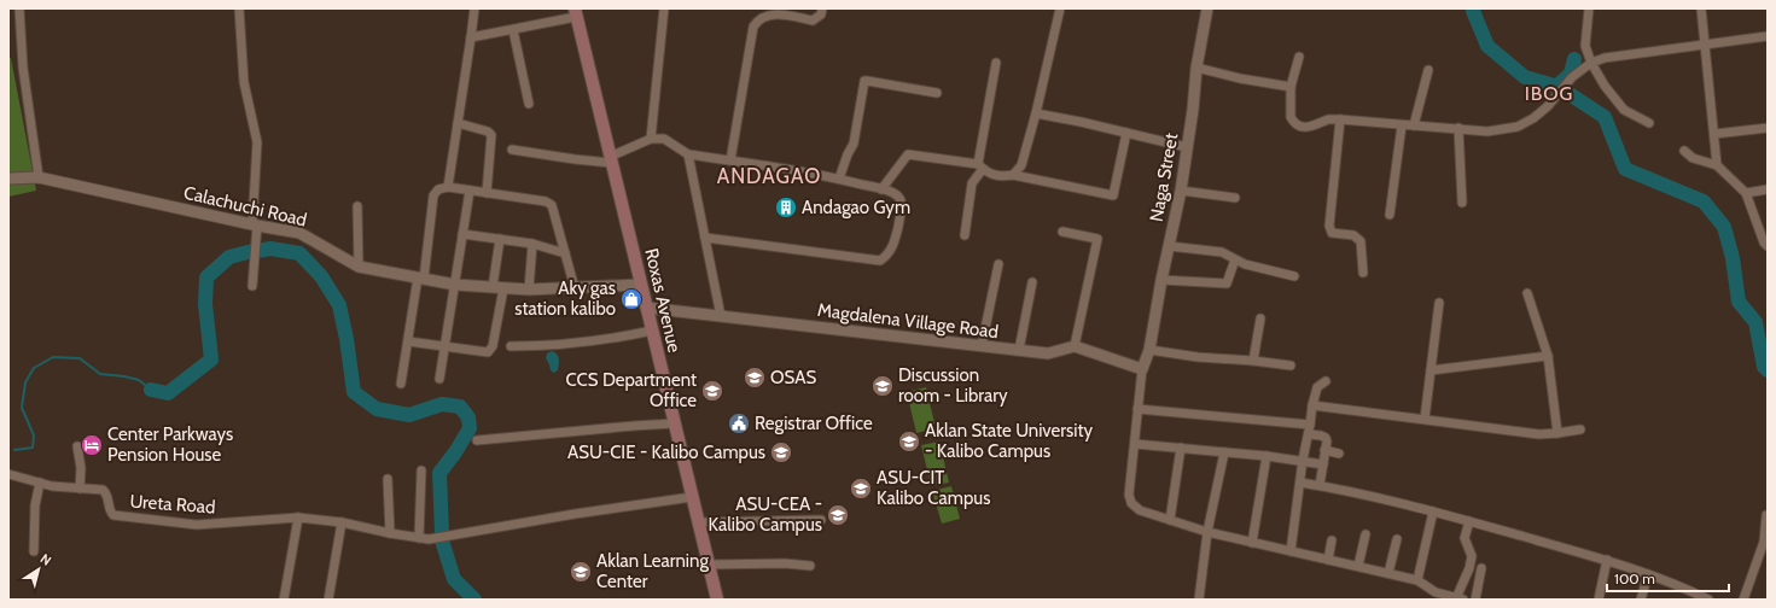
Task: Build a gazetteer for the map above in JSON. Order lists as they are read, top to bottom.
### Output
{
  "streets": {
    "main road": ["Roxas Avenue"],
    "street": [
      "Naga Street",
      "Calachuchi Road",
      "Magdalena Village Road",
      "Ureta Road"
    ]
  },
  "crossings": [
    ["Calachuchi Road", "Roxas Avenue"],
    ["Roxas Avenue", "Magdalena Village Road"]
  ],
  "districts": ["IBOG", "ANDAGAO"],
  "places": {
    "building": ["Andagao Gym"],
    "shop": ["Aky gas station kalibo"],
    "school or university": [
      "OSAS",
      "Discussion room - Library",
      "CCS Department Office",
      "Aklan State University - Kalibo Campus",
      "ASU-CIE - Kalibo Campus",
      "ASU-CIT Kalibo Campus",
      "ASU-CEA - Kalibo Campus",
      "Aklan Learning Center"
    ],
    "public building": ["Registrar Office"],
    "hotel": ["Center Parkways Pension House"]
  },
  "scale_bar": "100 m",
  "north": "top right"
}
